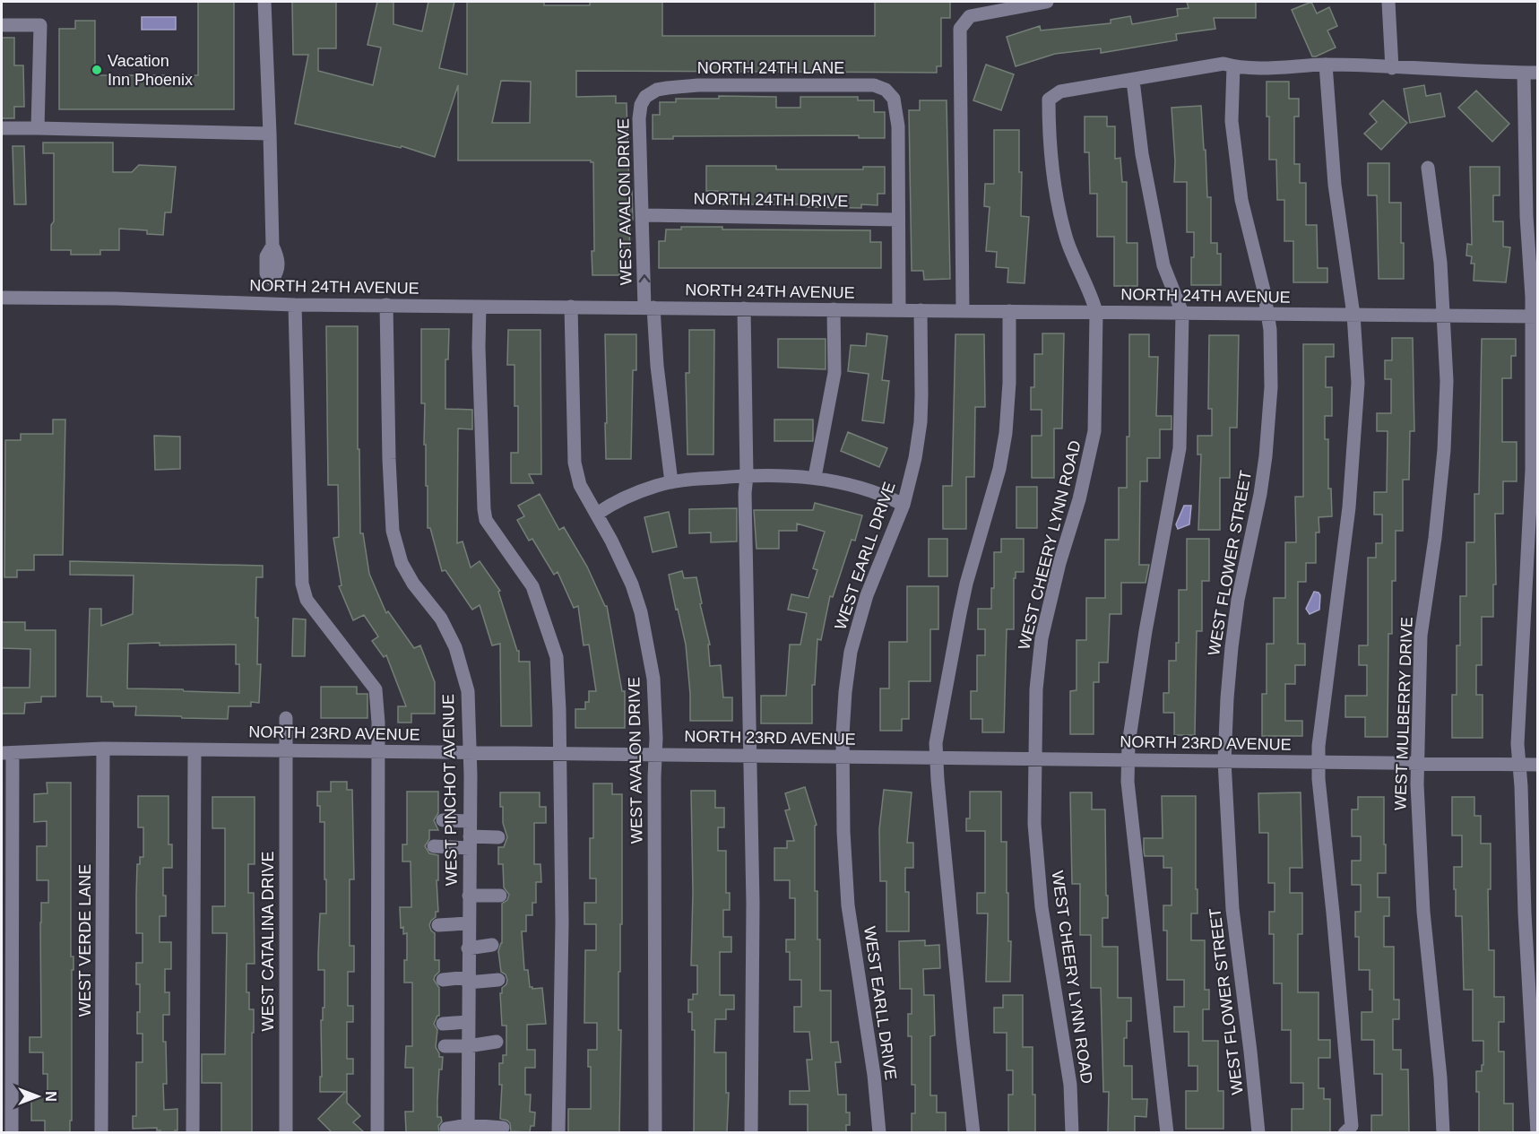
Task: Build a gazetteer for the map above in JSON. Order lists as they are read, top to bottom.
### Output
{
  "streets": {
    "street": [
      "NORTH 24TH LANE",
      "NORTH 24TH DRIVE",
      "WEST AVALON DRIVE",
      "NORTH 24TH AVENUE",
      "WEST CHEERY LYNN ROAD",
      "WEST EARLL DRIVE",
      "WEST FLOWER STREET",
      "WEST MULBERRY DRIVE",
      "NORTH 23RD AVENUE",
      "WEST PINCHOT AVENUE",
      "WEST VERDE LANE",
      "WEST CATALINA DRIVE"
    ]
  },
  "crossings": [
    ["NORTH 24TH LANE", "NORTH 24TH DRIVE"],
    ["NORTH 24TH LANE", "WEST AVALON DRIVE"],
    ["NORTH 24TH DRIVE", "WEST AVALON DRIVE"],
    ["WEST AVALON DRIVE", "NORTH 24TH AVENUE"],
    ["WEST AVALON DRIVE", "NORTH 23RD AVENUE"],
    ["NORTH 24TH AVENUE", "WEST CHEERY LYNN ROAD"],
    ["NORTH 24TH AVENUE", "WEST EARLL DRIVE"],
    ["NORTH 24TH AVENUE", "WEST FLOWER STREET"],
    ["NORTH 24TH AVENUE", "WEST MULBERRY DRIVE"],
    ["NORTH 24TH AVENUE", "WEST PINCHOT AVENUE"],
    ["WEST CHEERY LYNN ROAD", "NORTH 23RD AVENUE"],
    ["WEST EARLL DRIVE", "NORTH 23RD AVENUE"],
    ["WEST FLOWER STREET", "NORTH 23RD AVENUE"],
    ["WEST MULBERRY DRIVE", "NORTH 23RD AVENUE"],
    ["NORTH 23RD AVENUE", "WEST PINCHOT AVENUE"],
    ["NORTH 23RD AVENUE", "WEST VERDE LANE"],
    ["NORTH 23RD AVENUE", "WEST CATALINA DRIVE"]
  ],
  "places": ["Vacation Inn Phoenix"],
  "north": "right"
}
